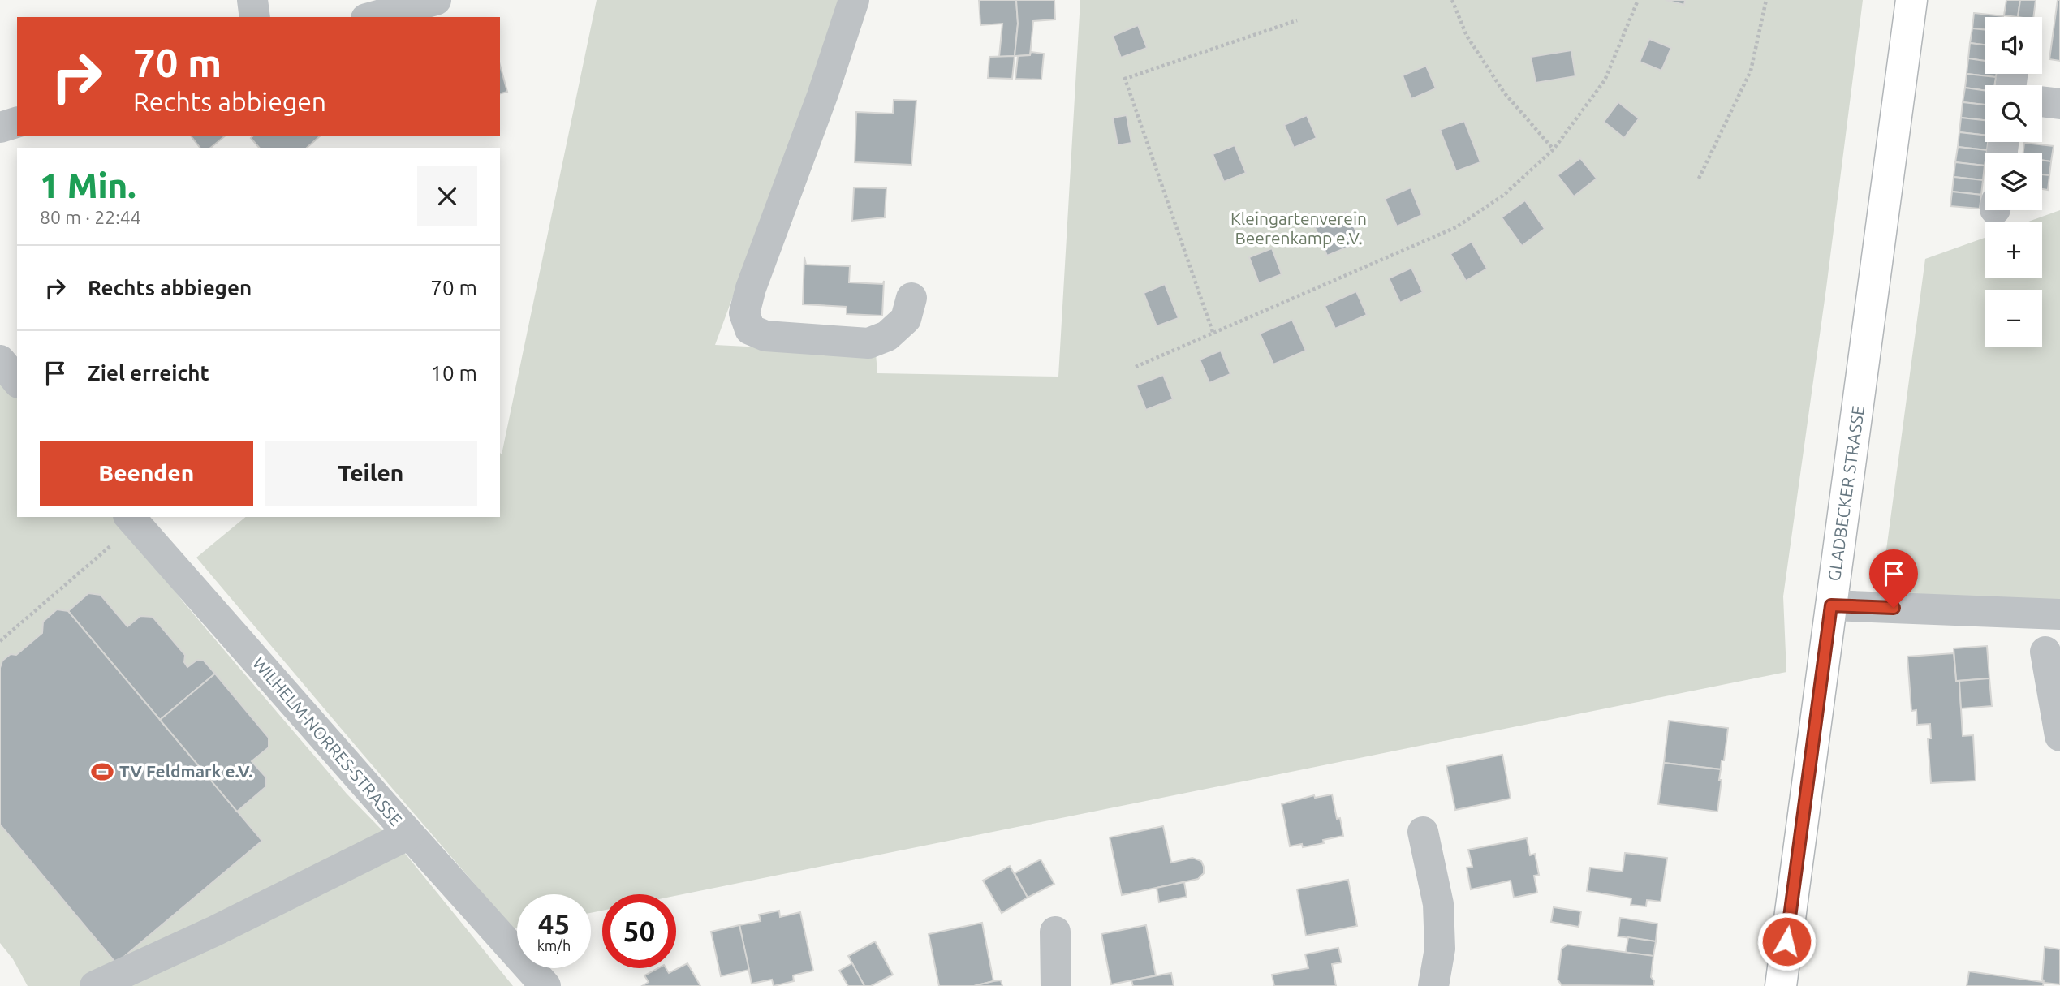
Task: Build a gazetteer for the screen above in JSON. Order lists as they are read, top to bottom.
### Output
{
  "streets": {
    "main road": ["GLADBECKER STRASSE"],
    "street": ["WILHELM-NORRES-STRASSE"]
  },
  "parks": ["Kleingartenverein Beerenkamp e.V."],
  "places": {
    "sports": ["TV Feldmark e.V."]
  },
  "page": {
    "map_buttons": ["+", "−"],
    "turn": ["70 m", "Rechts abbiegen"],
    "heading": ["1 Min.", "80 m · 22:44"],
    "list": [
      {
        "name": "Rechts abbiegen",
        "value": "70 m"
      },
      {
        "name": "Ziel erreicht",
        "value": "10 m"
      }
    ],
    "buttons": ["Beenden", "Teilen"],
    "speed": "45 km/h",
    "limit": "50"
  }
}
